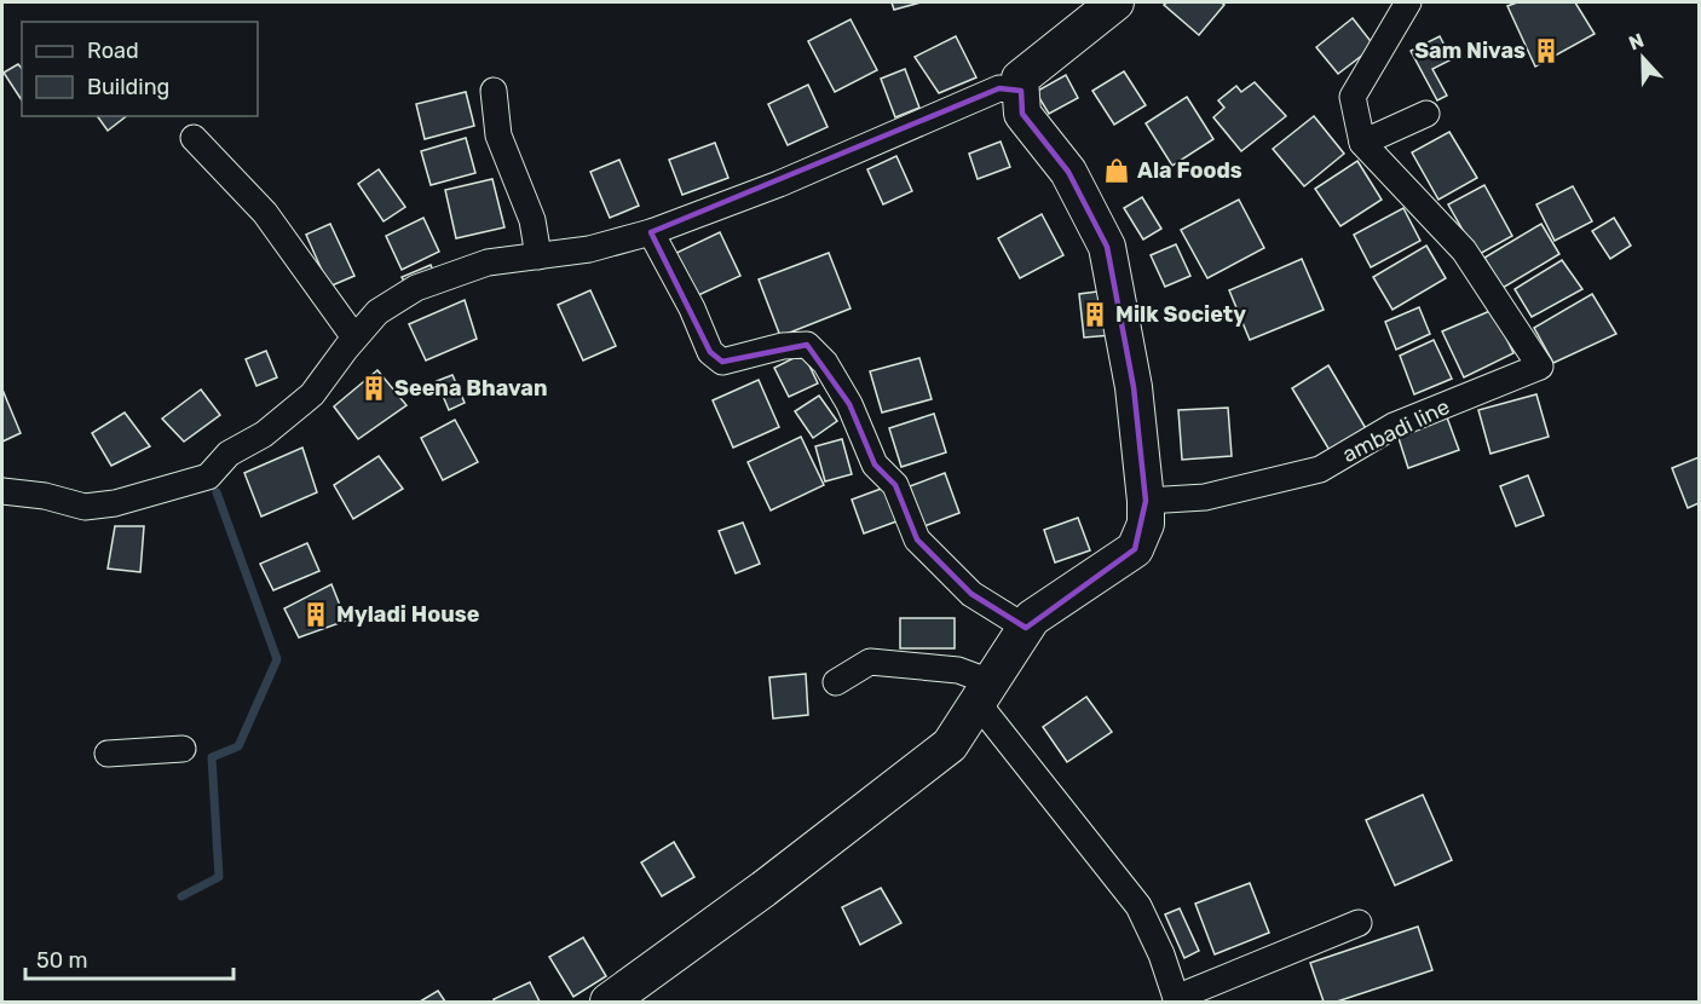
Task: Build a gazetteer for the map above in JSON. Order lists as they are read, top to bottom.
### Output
{
  "streets": {
    "street": ["ambadi line"]
  },
  "places": {
    "building": [
      "Sam Nivas",
      "Milk Society",
      "Seena Bhavan",
      "Myladi House"
    ],
    "shop": ["Ala Foods"]
  },
  "legend": ["Road", "Building"],
  "scale_bar": "50 m",
  "north": "top"
}
